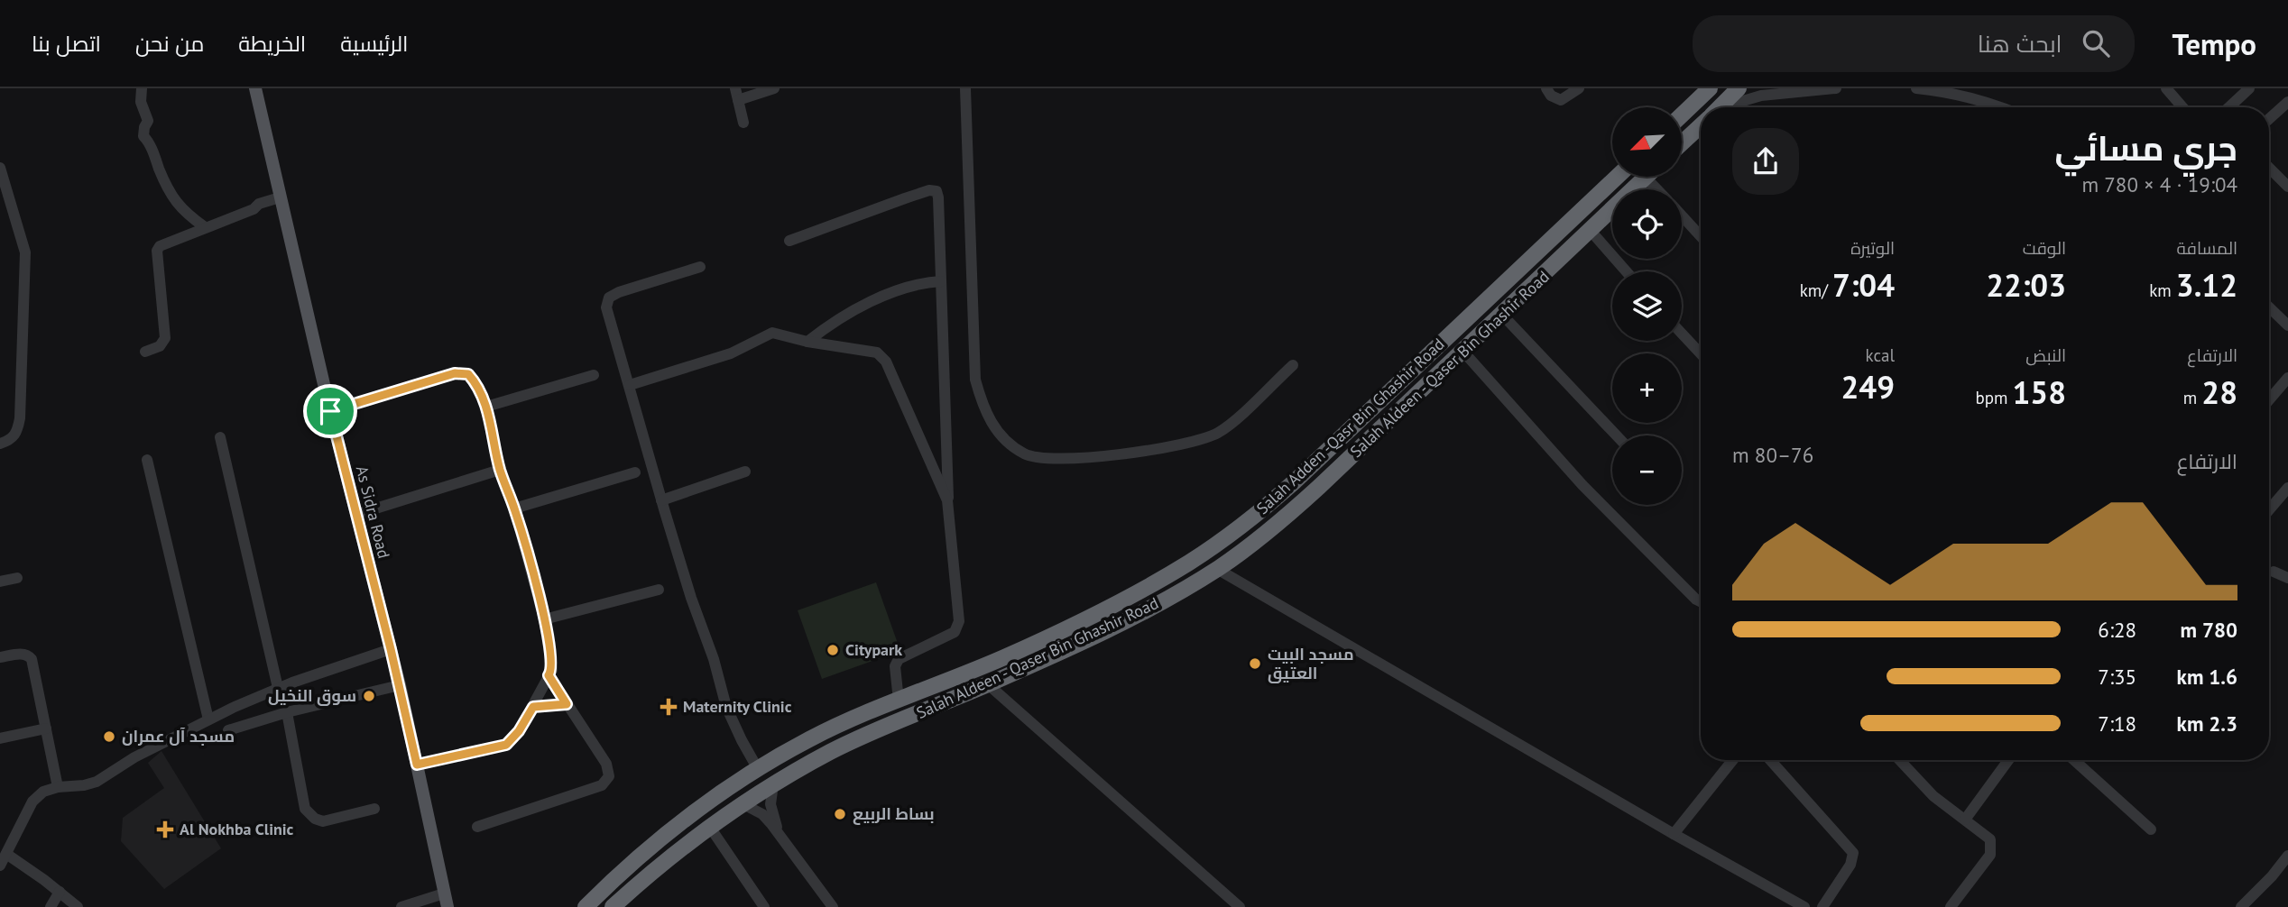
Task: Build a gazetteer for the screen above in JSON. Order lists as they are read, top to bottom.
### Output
{
  "streets": {
    "highway": ["Salah Aldeen - Qaser Bin Ghashir Road", "Salah Adden -Qasr Bin Ghashir Road"],
    "main road": ["As Sidra Road"]
  },
  "places": {
    "other": [
      "Citypark",
      "مسجد البيت العتيق",
      "سوق النخيل",
      "مسجد آل عمران",
      "بساط الربيع"
    ],
    "health": ["Maternity Clinic", "Al Nokhba Clinic"]
  },
  "north": "bottom left",
  "page": {
    "header": "Tempo",
    "search": "ابحث هنا",
    "nav": [
      "الرئيسية",
      "الخريطة",
      "من نحن",
      "اتصل بنا"
    ],
    "map_buttons": ["+", "−"],
    "heading": ["جري مسائي", "19:04 · 4 × 780 m"],
    "stats": [
      ["المسافة", "3.12 km"],
      ["الوقت", "22:03"],
      ["الوتيرة", "7:04 /km"],
      ["الارتفاع", "28 m"],
      ["النبض", "158 bpm"],
      ["kcal", "249"]
    ],
    "chart": ["الارتفاع", "76–80 m"],
    "list": [
      {
        "name": "780 m",
        "note": "6:28"
      },
      {
        "name": "1.6 km",
        "note": "7:35"
      },
      {
        "name": "2.3 km",
        "note": "7:18"
      }
    ]
  }
}
